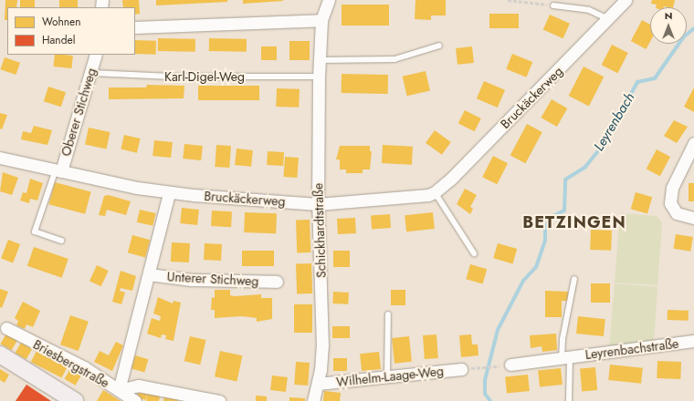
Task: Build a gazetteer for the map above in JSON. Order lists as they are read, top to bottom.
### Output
{
  "streets": {
    "street": [
      "Bruckäckerweg",
      "Oberer Stichweg",
      "Schickhardtstraße",
      "Unterer Stichweg",
      "Leyrenbachstraße",
      "Briesbergstraße",
      "Wilhelm-Laage-Weg"
    ],
    "lane": ["Karl-Digel-Weg"]
  },
  "crossings": [
    ["Karl-Digel-Weg", "Oberer Stichweg"],
    ["Karl-Digel-Weg", "Schickhardtstraße"],
    ["Bruckäckerweg", "Oberer Stichweg"],
    ["Bruckäckerweg", "Schickhardtstraße"],
    ["Bruckäckerweg", "Unterer Stichweg"],
    ["Schickhardtstraße", "Wilhelm-Laage-Weg"],
    ["Unterer Stichweg", "Briesbergstraße"]
  ],
  "districts": ["BETZINGEN"],
  "water": ["Leyrenbach"],
  "legend": ["Wohnen", "Handel"],
  "north": "top"
}
